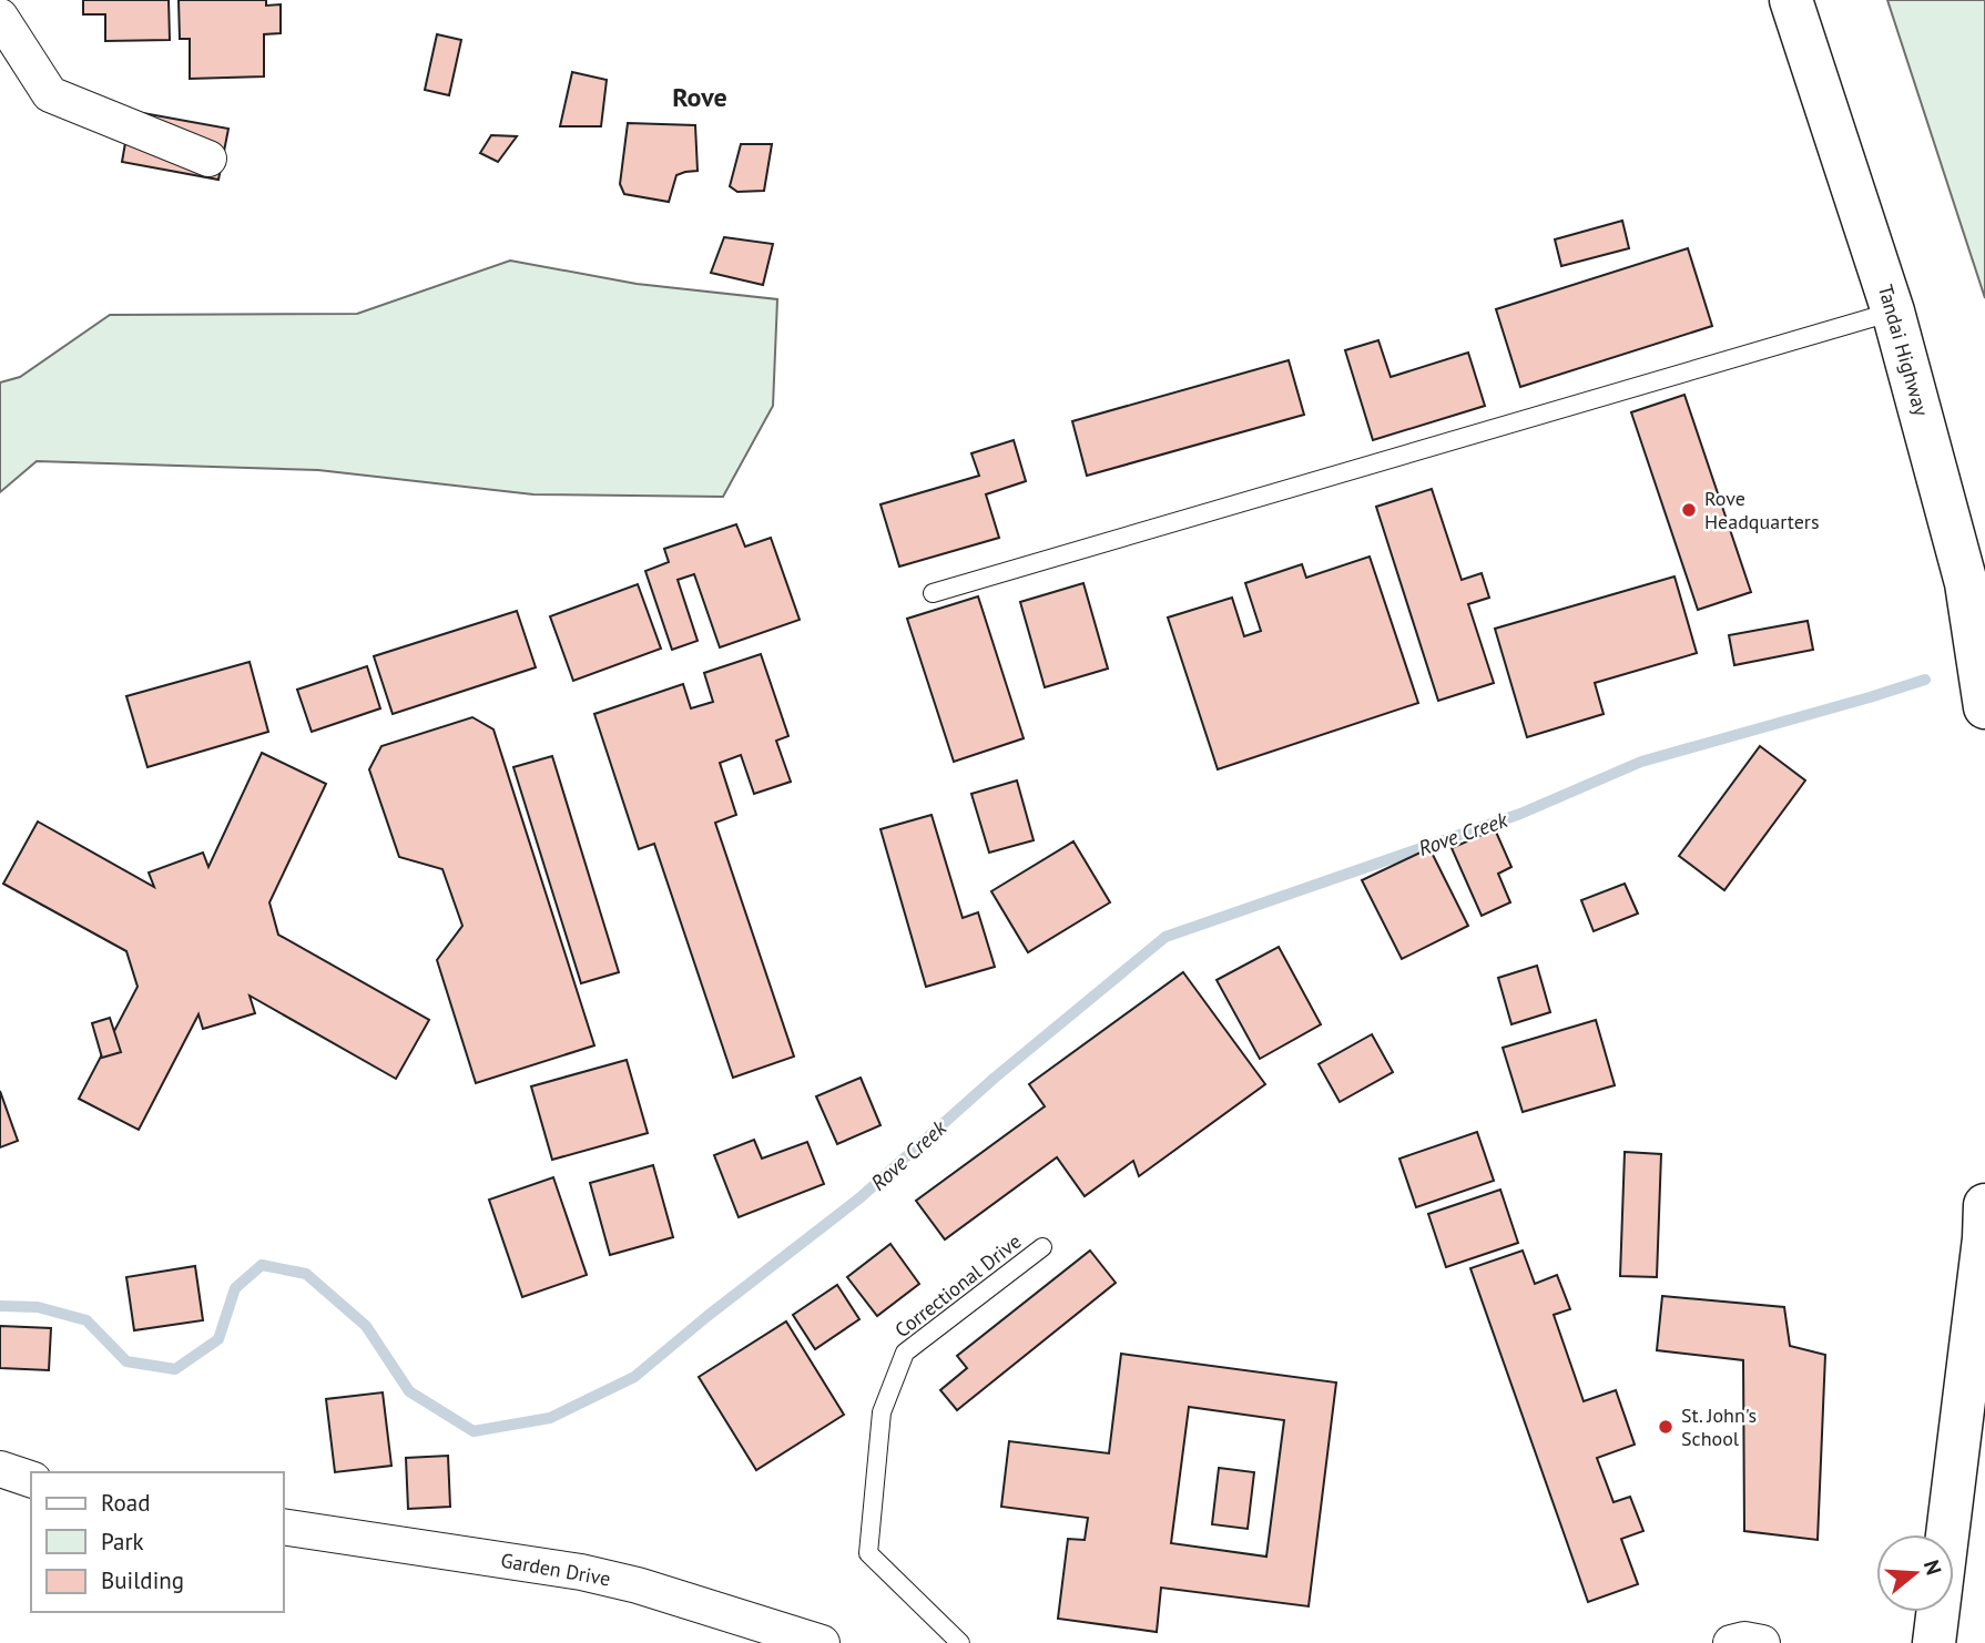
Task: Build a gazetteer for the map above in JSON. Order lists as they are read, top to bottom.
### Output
{
  "streets": {
    "main road": ["Tandai Highway"],
    "street": ["Garden Drive"],
    "lane": ["Correctional Drive"]
  },
  "districts": ["Rove"],
  "water": ["Rove Creek"],
  "places": ["Rove Headquarters", "St. John's School"],
  "legend": ["Road", "Park", "Building"],
  "north": "right"
}
